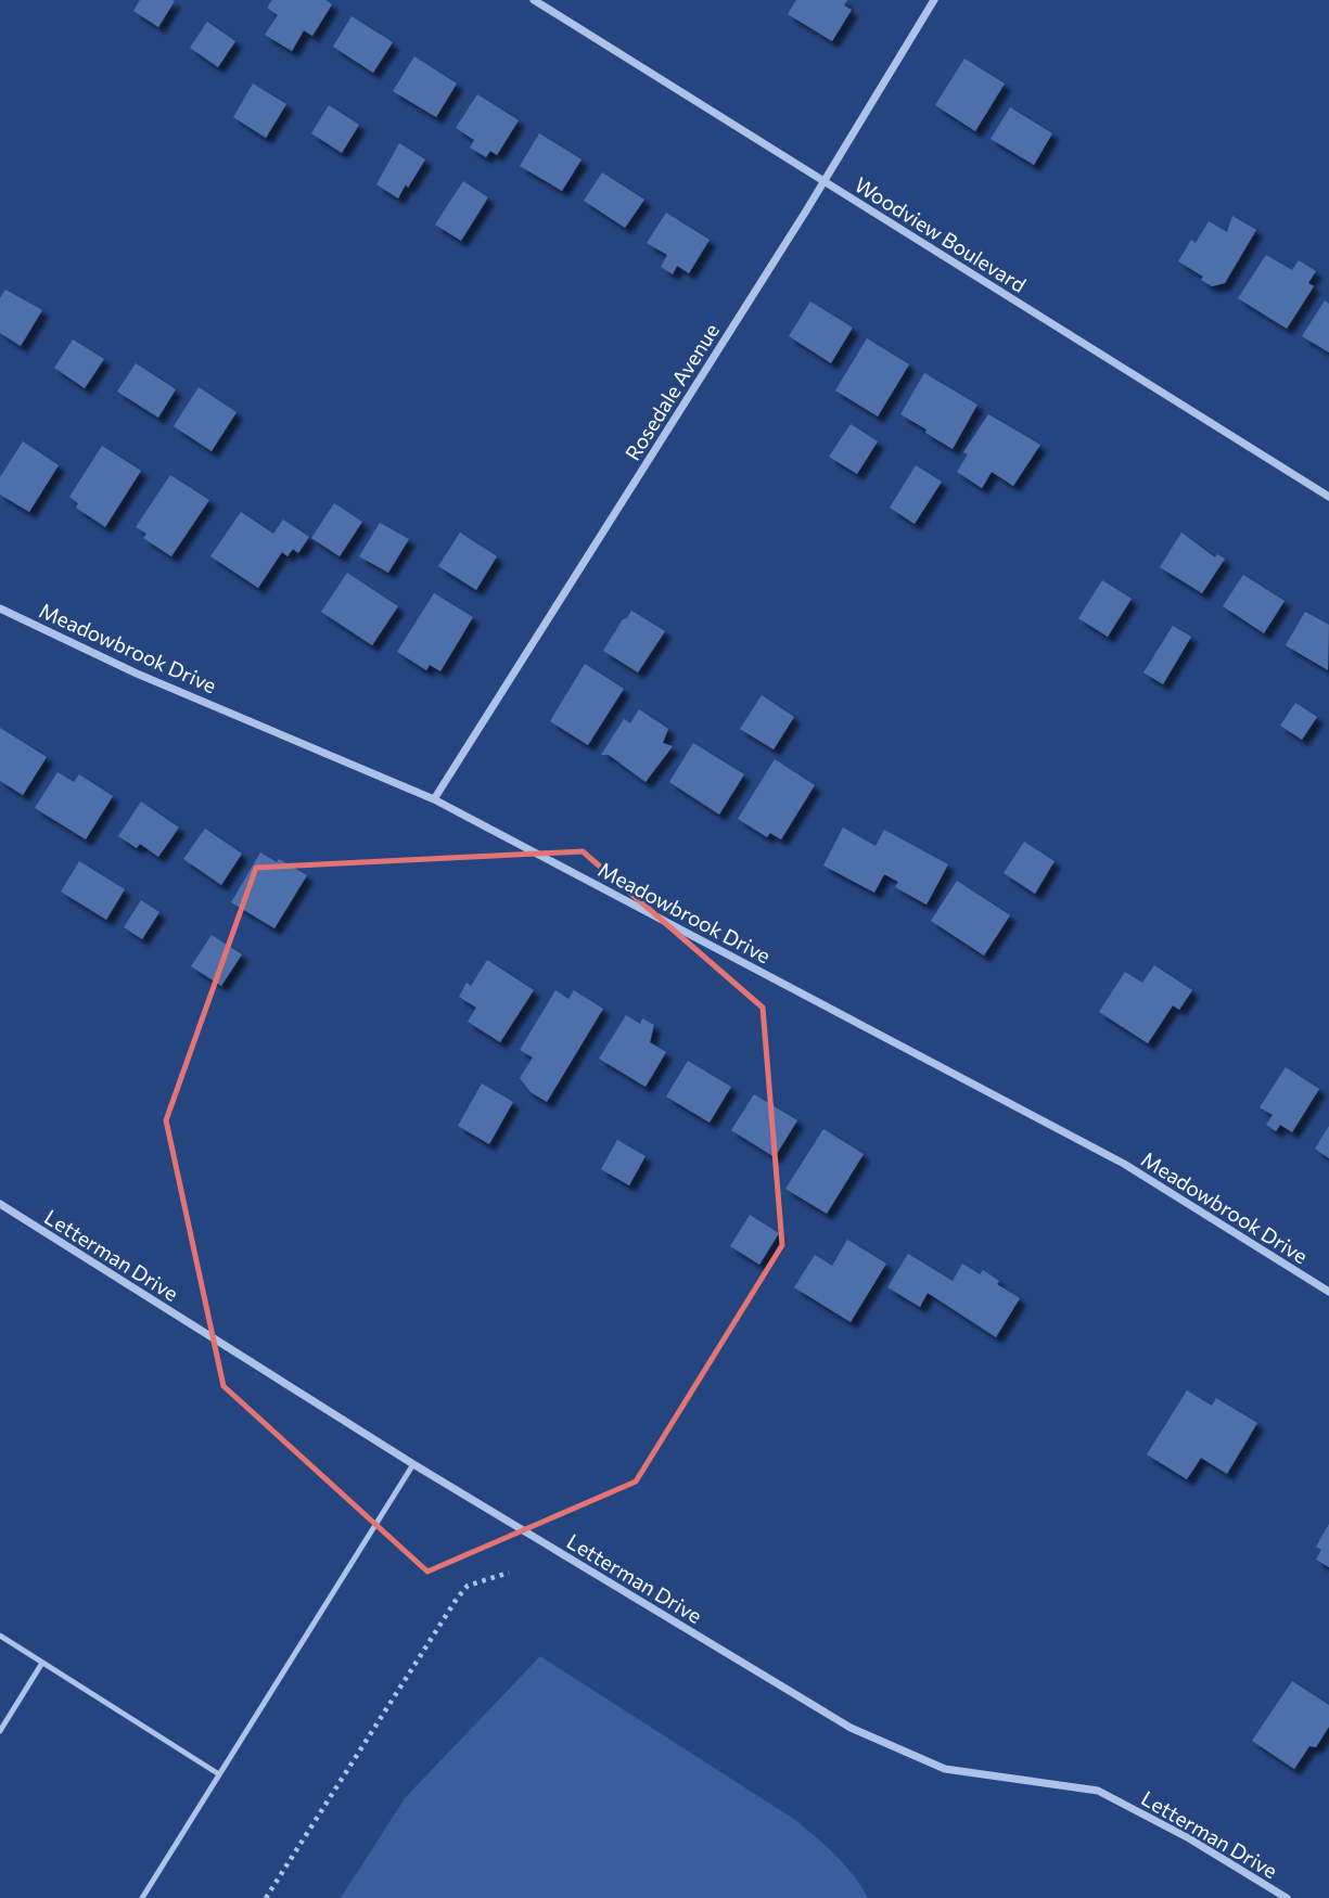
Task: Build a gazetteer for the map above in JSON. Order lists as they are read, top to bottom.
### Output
{
  "streets": {
    "street": [
      "Woodview Boulevard",
      "Rosedale Avenue",
      "Meadowbrook Drive",
      "Letterman Drive"
    ]
  },
  "crossings": [
    ["Woodview Boulevard", "Rosedale Avenue"],
    ["Rosedale Avenue", "Meadowbrook Drive"]
  ]
}
